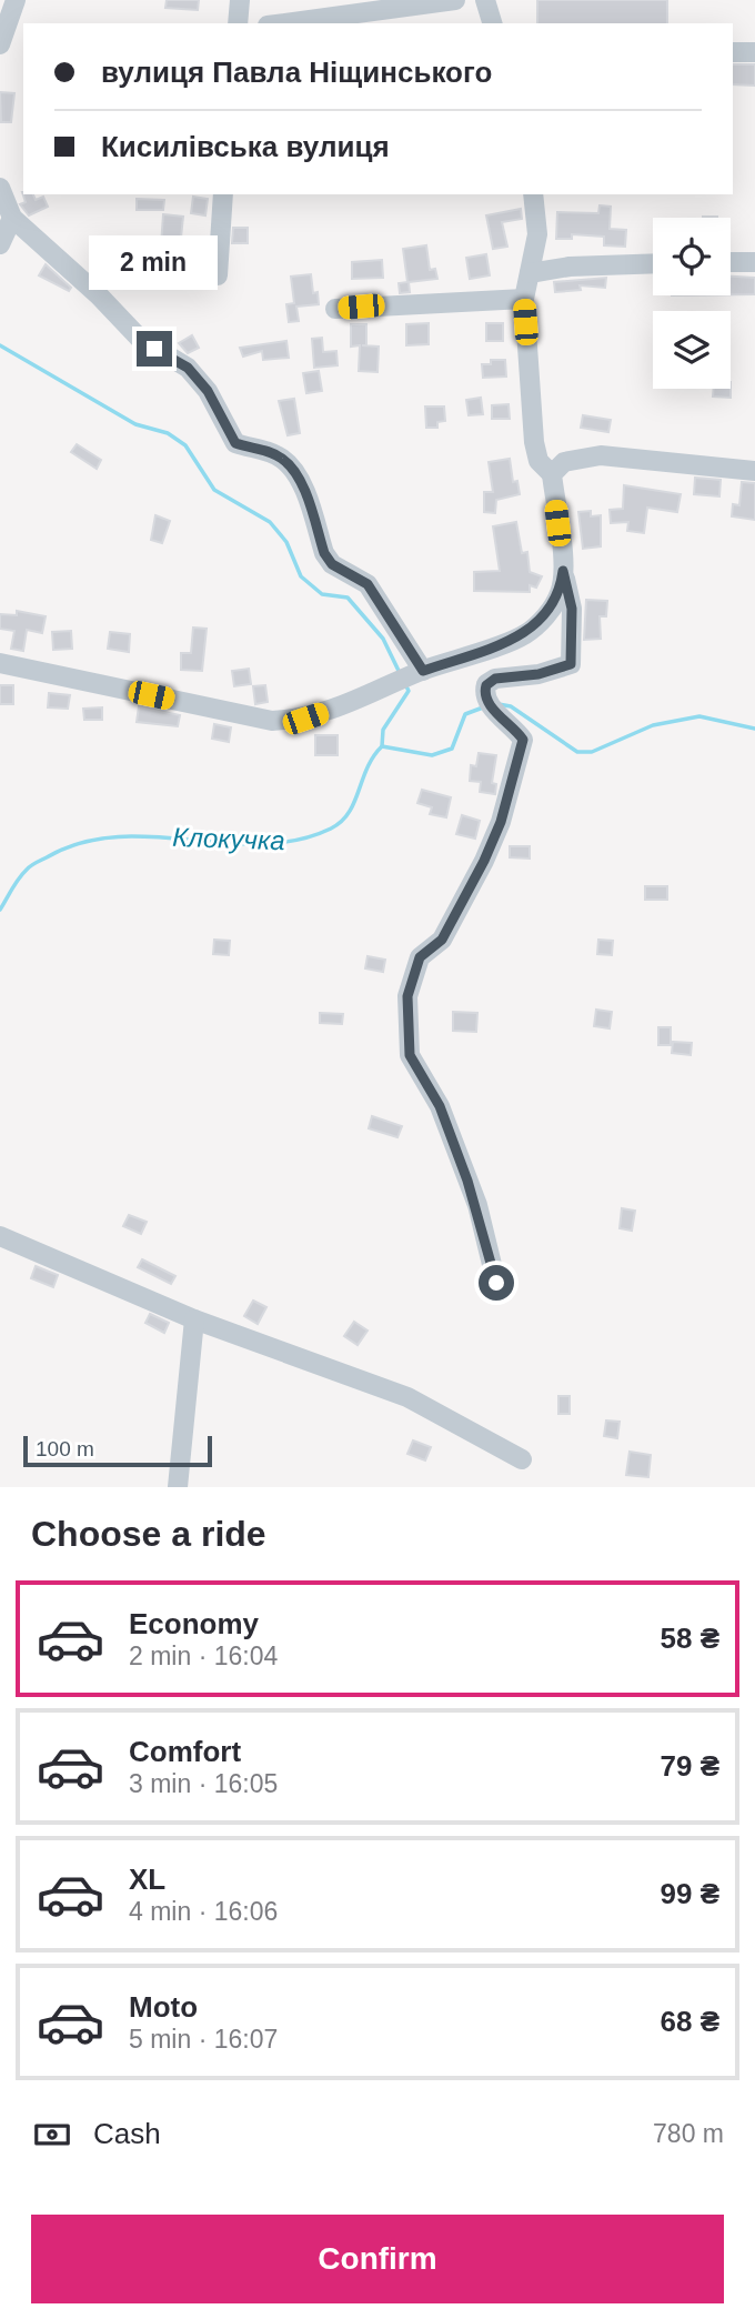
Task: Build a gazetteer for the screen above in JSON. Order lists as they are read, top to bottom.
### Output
{
  "water": ["Клокучка"],
  "scale_bar": "100 m",
  "page": {
    "banner": ["вулиця Павла Ніщинського", "Кисилівська вулиця"],
    "bubble": "2 min",
    "scale": "100 m",
    "heading": "Choose a ride",
    "list": [
      {
        "name": "Economy",
        "note": "2 min · 16:04",
        "value": "58 ₴"
      },
      {
        "name": "Comfort",
        "note": "3 min · 16:05",
        "value": "79 ₴"
      },
      {
        "name": "XL",
        "note": "4 min · 16:06",
        "value": "99 ₴"
      },
      {
        "name": "Moto",
        "note": "5 min · 16:07",
        "value": "68 ₴"
      }
    ],
    "pay": ["Cash", "780 m"],
    "buttons": "Confirm"
  }
}
